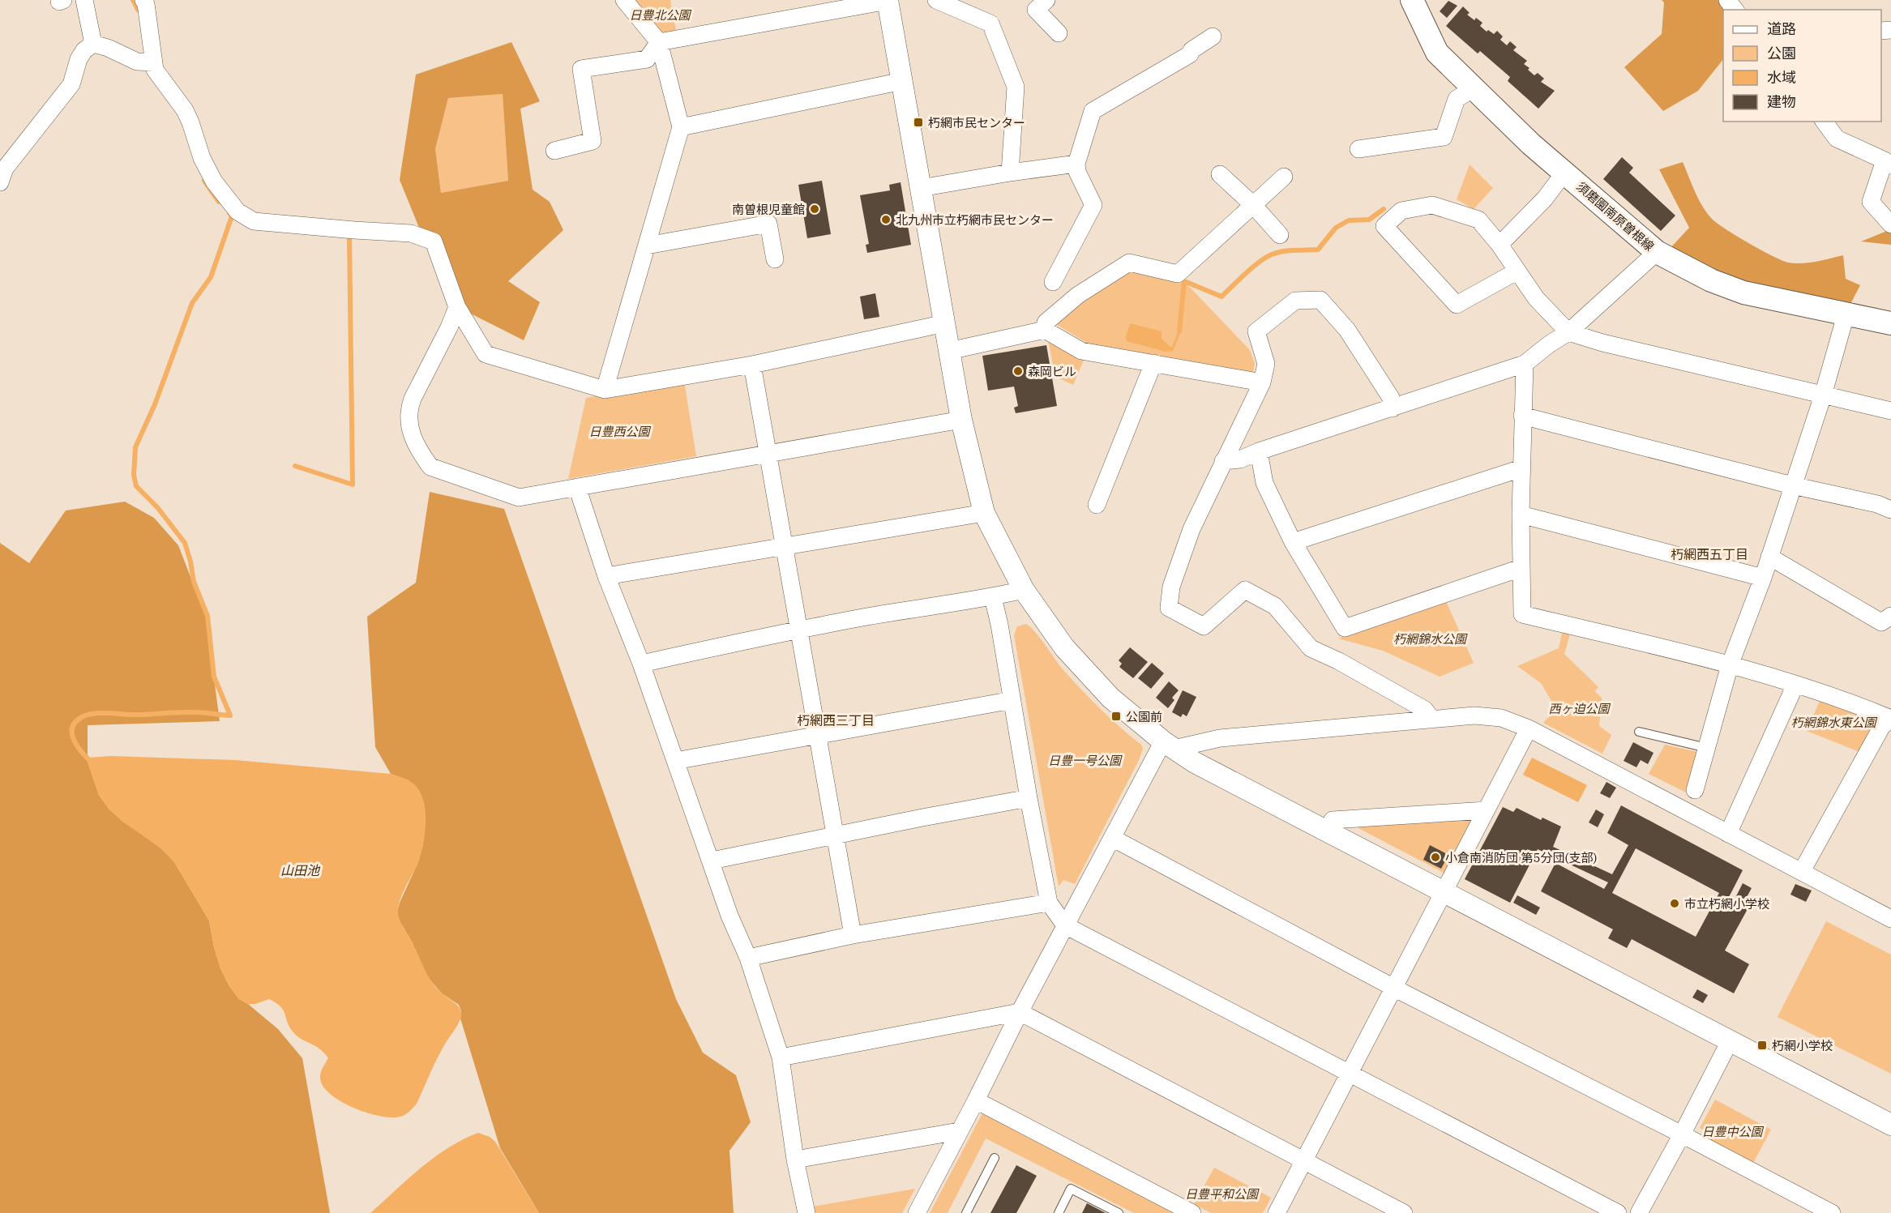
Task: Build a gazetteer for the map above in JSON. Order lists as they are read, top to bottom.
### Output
{
  "streets": {
    "main road": ["須磨園南原曽根線"]
  },
  "districts": ["朽網西五丁目", "朽網西三丁目"],
  "water": ["山田池"],
  "parks": [
    "日豊北公園",
    "日豊西公園",
    "朽網錦水公園",
    "西ヶ迫公園",
    "朽網錦水東公園",
    "日豊一号公園",
    "日豊中公園",
    "日豊平和公園"
  ],
  "places": {
    "transit": ["朽網市民センター", "公園前", "朽網小学校"],
    "other": [
      "南曽根児童館",
      "北九州市立朽網市民センター",
      "森岡ビル",
      "小倉南消防団 第5分団(支部)",
      "市立朽網小学校"
    ]
  },
  "legend": [
    "道路",
    "公園",
    "水域",
    "建物"
  ]
}
